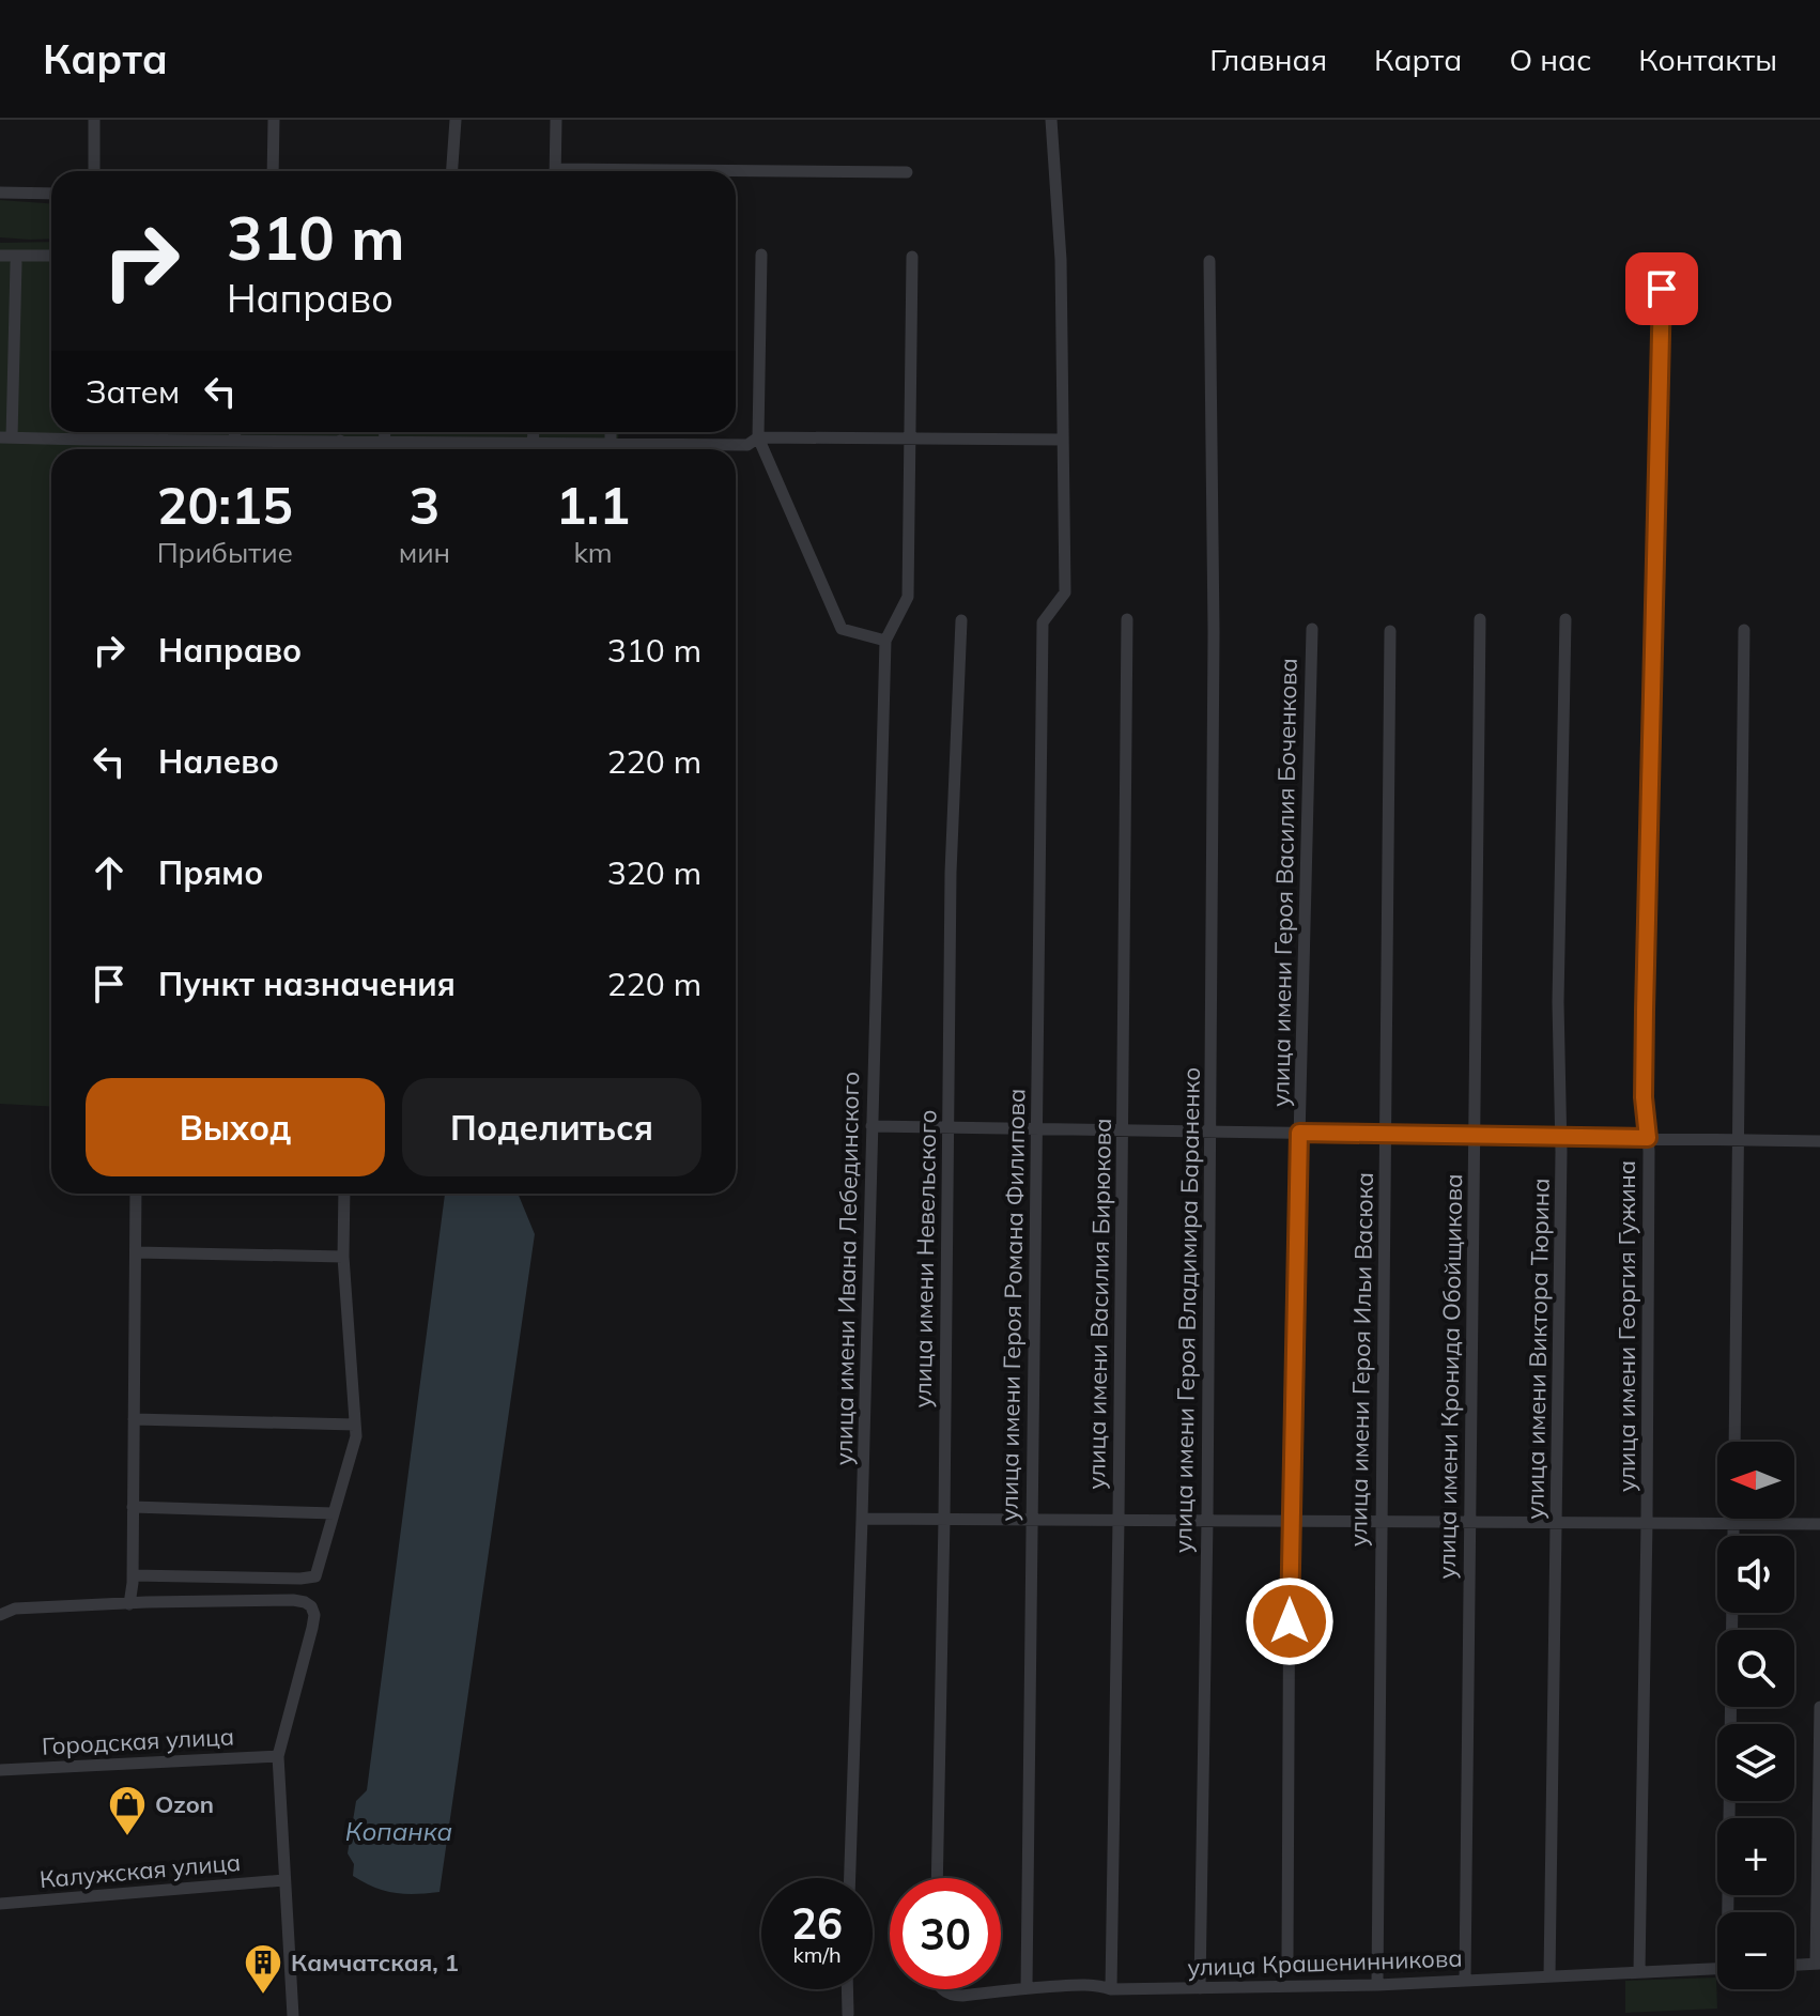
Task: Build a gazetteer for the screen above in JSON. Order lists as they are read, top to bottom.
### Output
{
  "streets": {
    "street": [
      "улица имени Героя Василия Боченкова",
      "улица имени Невельского",
      "улица имени Ивана Лебединского",
      "улица имени Василия Бирюкова",
      "улица имени Героя Романа Филипова",
      "улица имени Героя Владимира Бараненко",
      "улица имени Георгия Гужина",
      "улица имени Виктора Тюрина",
      "улица имени Героя Ильи Васюка",
      "улица имени Кронида Обойщикова",
      "Городская улица",
      "Калужская улица",
      "улица Крашенинникова"
    ]
  },
  "crossings": [
    ["улица имени Василия Бирюкова", "улица Крашенинникова"],
    ["улица имени Героя Романа Филипова", "улица Крашенинникова"],
    ["улица имени Героя Владимира Бараненко", "улица Крашенинникова"],
    ["улица имени Георгия Гужина", "улица Крашенинникова"],
    ["улица имени Виктора Тюрина", "улица Крашенинникова"],
    ["улица имени Героя Ильи Васюка", "улица Крашенинникова"],
    ["улица имени Кронида Обойщикова", "улица Крашенинникова"]
  ],
  "water": ["Копанка"],
  "places": {
    "shop": ["Ozon"],
    "building": ["Камчатская, 1"]
  },
  "north": "left",
  "page": {
    "header": "Карта",
    "nav": [
      "Главная",
      "Карта",
      "О нас",
      "Контакты"
    ],
    "turn": ["310 m", "Направо"],
    "then": "Затем",
    "eta": [
      "20:15",
      "Прибытие",
      "3",
      "мин",
      "1.1",
      "km"
    ],
    "list": [
      {
        "name": "Направо",
        "value": "310 m"
      },
      {
        "name": "Налево",
        "value": "220 m"
      },
      {
        "name": "Прямо",
        "value": "320 m"
      },
      {
        "name": "Пункт назначения",
        "value": "220 m"
      }
    ],
    "buttons": ["Выход", "Поделиться"],
    "map_buttons": ["+", "−"],
    "speed": "26 km/h",
    "limit": "30"
  }
}
